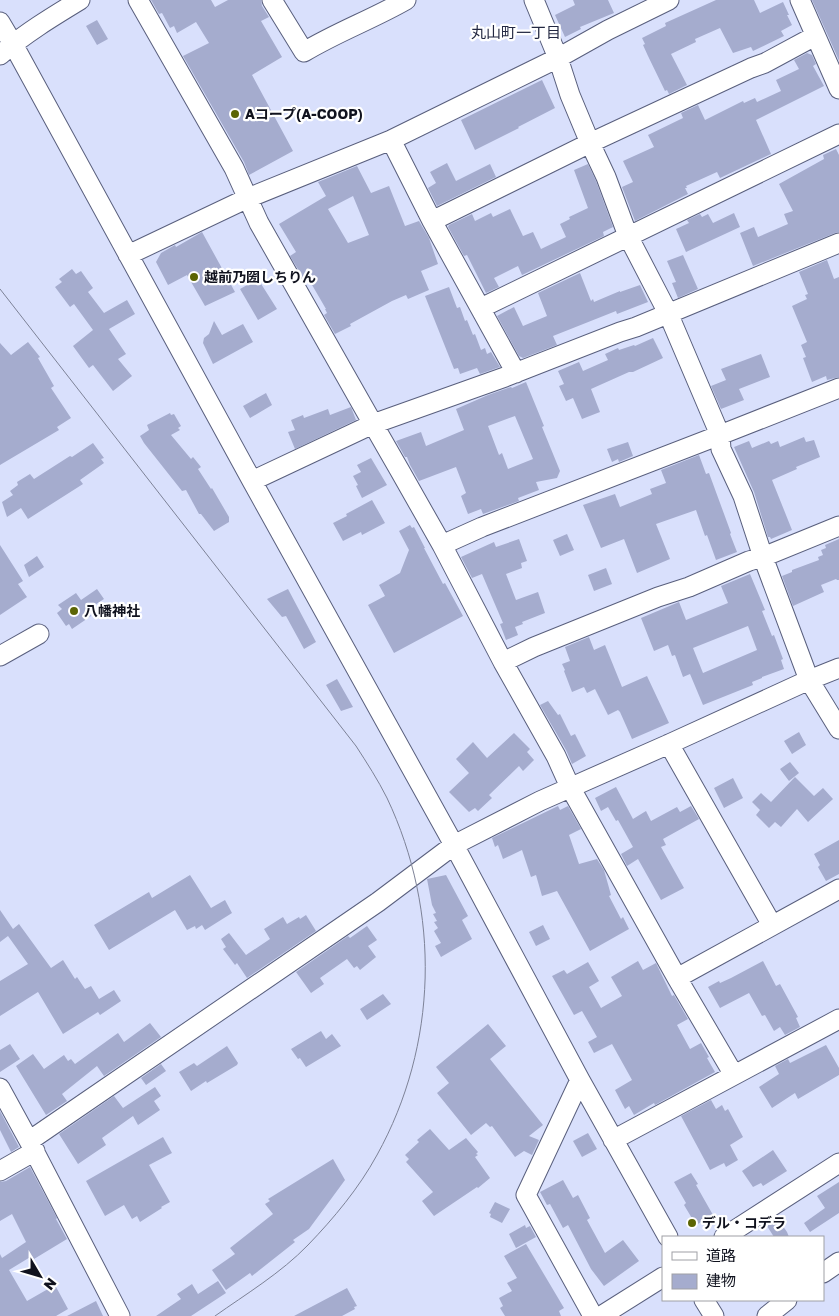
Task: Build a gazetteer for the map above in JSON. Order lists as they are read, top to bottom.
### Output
{
  "districts": ["丸山町一丁目"],
  "places": [
    "Aコープ(A-COOP)",
    "越前乃圀しちりん",
    "八幡神社",
    "デル・コデラ"
  ],
  "legend": ["道路", "建物"],
  "north": "bottom right"
}
